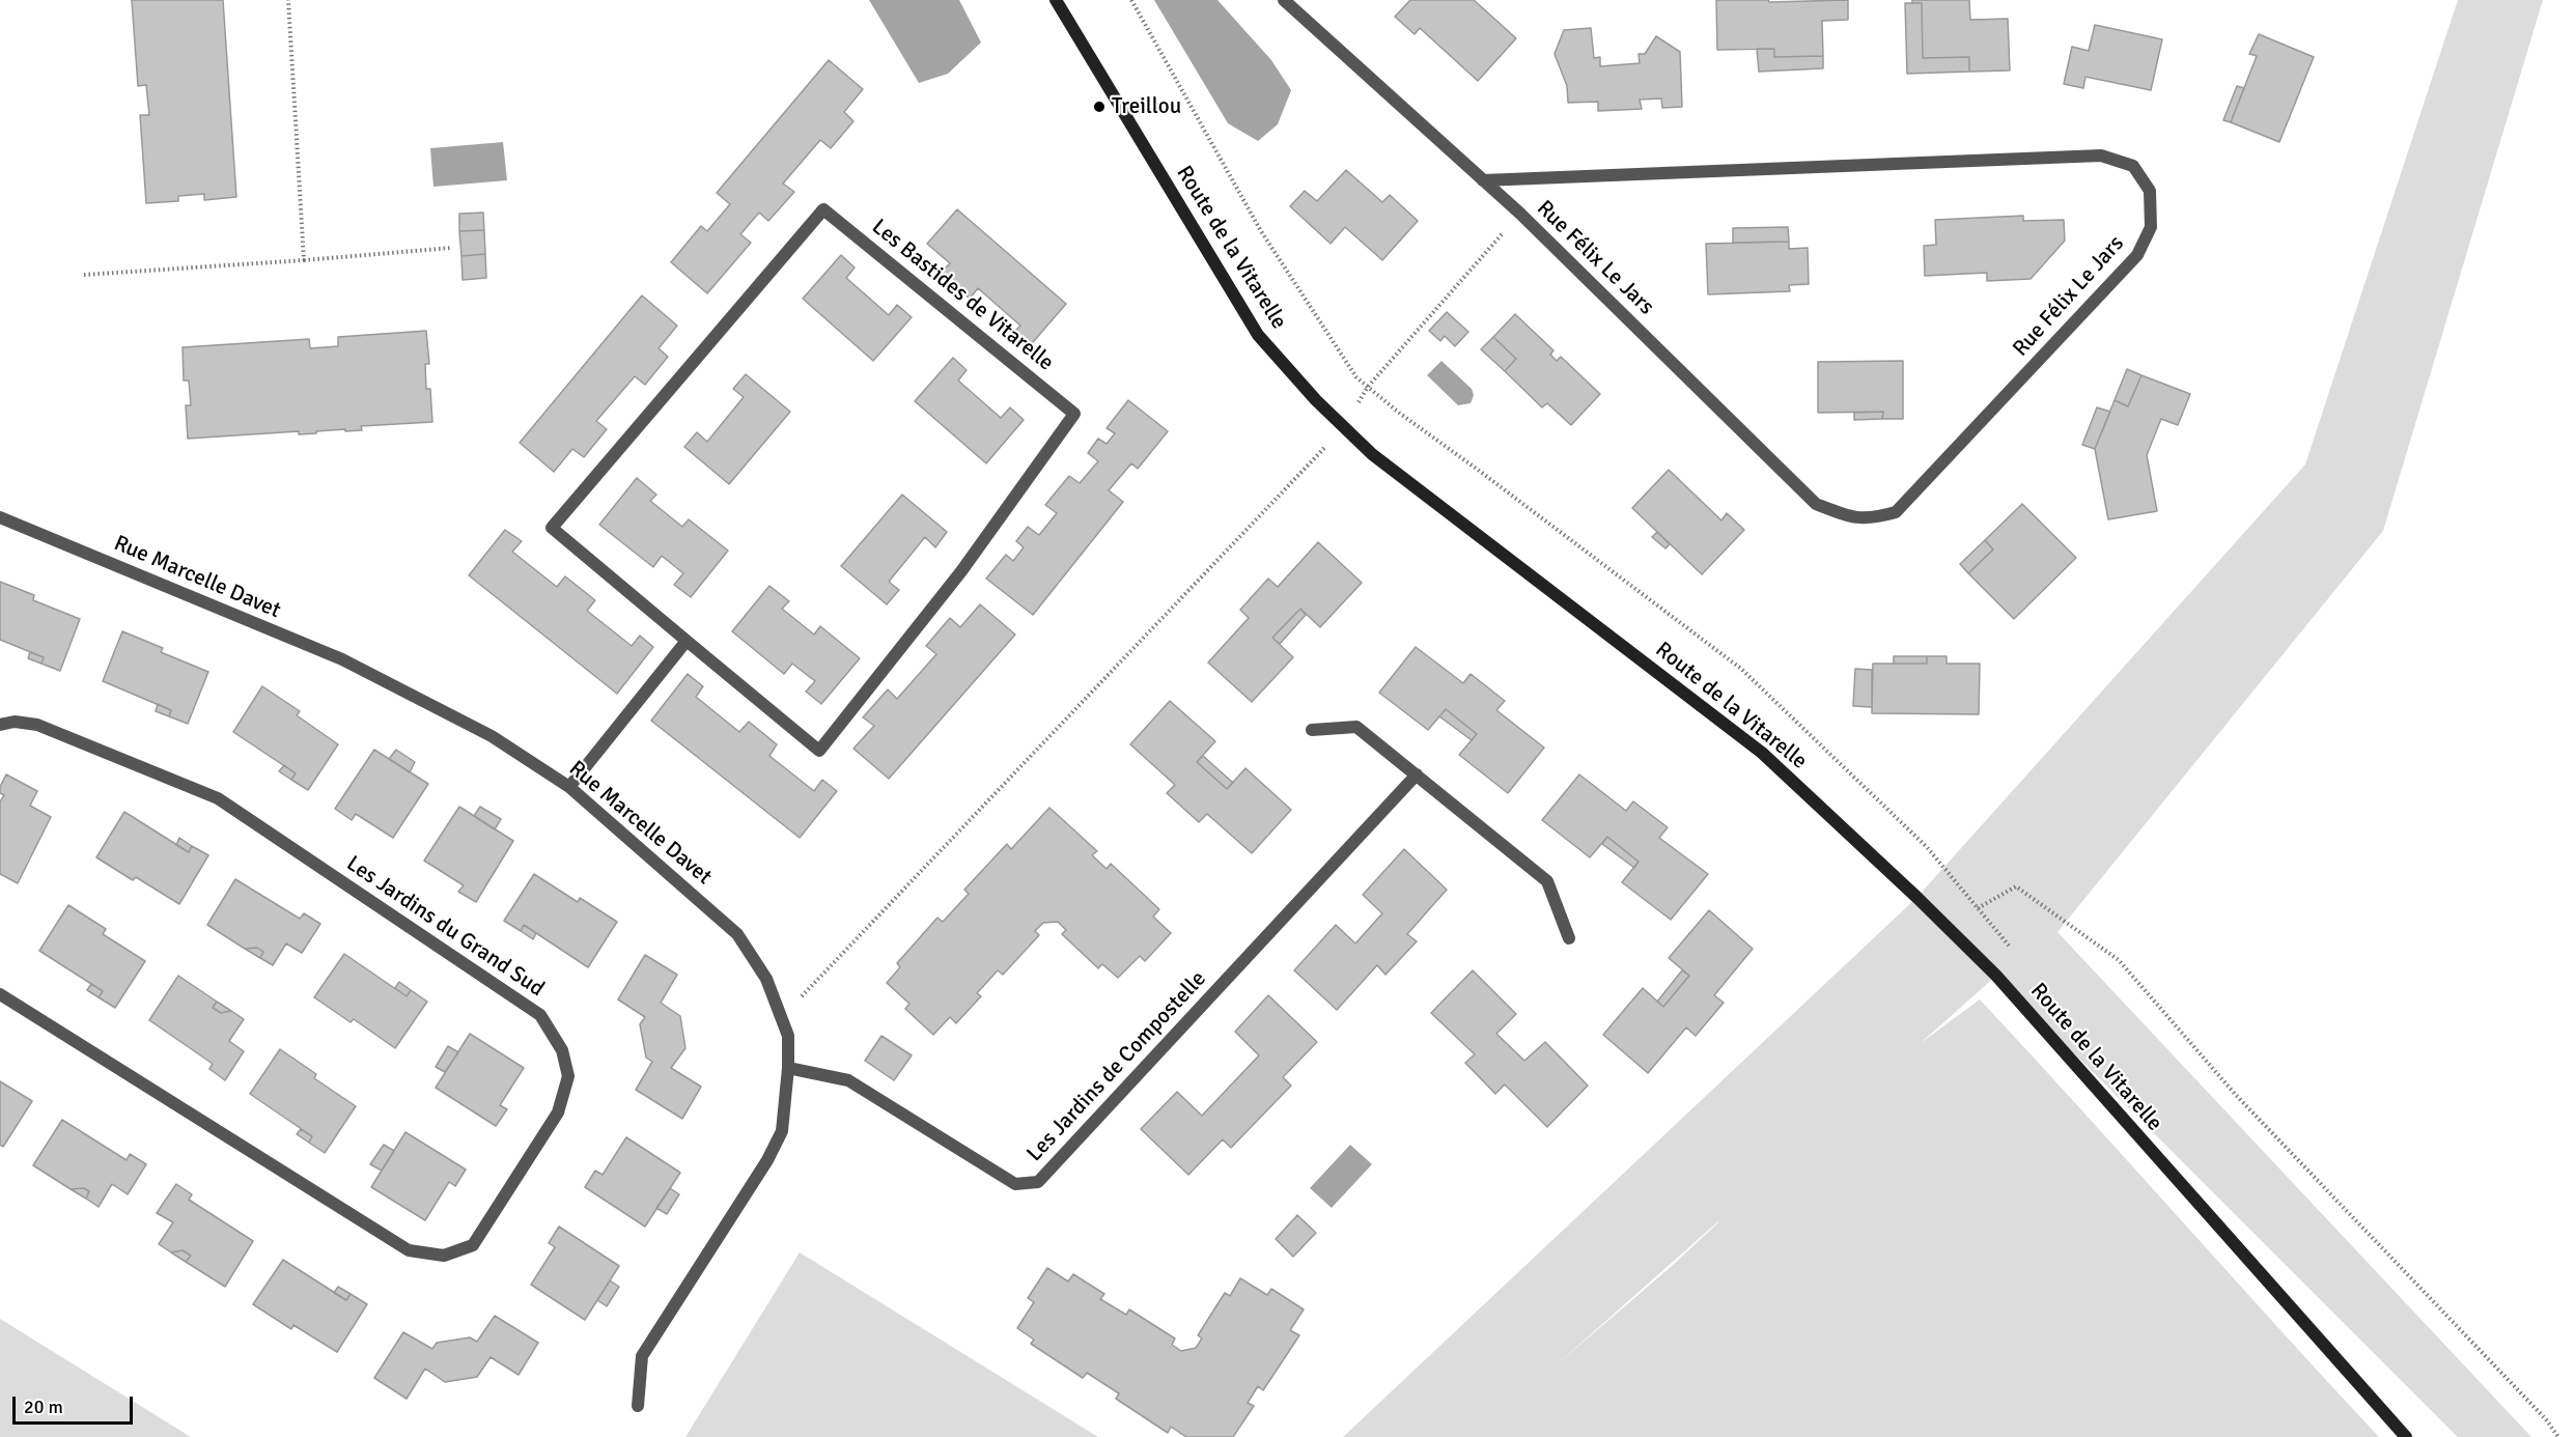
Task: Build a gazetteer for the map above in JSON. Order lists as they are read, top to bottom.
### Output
{
  "streets": {
    "street": [
      "Route de la Vitarelle",
      "Rue Félix Le Jars",
      "Les Bastides de Vitarelle",
      "Rue Marcelle Davet",
      "Les Jardins du Grand Sud",
      "Les Jardins de Compostelle"
    ]
  },
  "crossings": [
    ["Rue Marcelle Davet", "Les Jardins de Compostelle"]
  ],
  "places": ["Treillou"],
  "scale_bar": "20 m"
}
